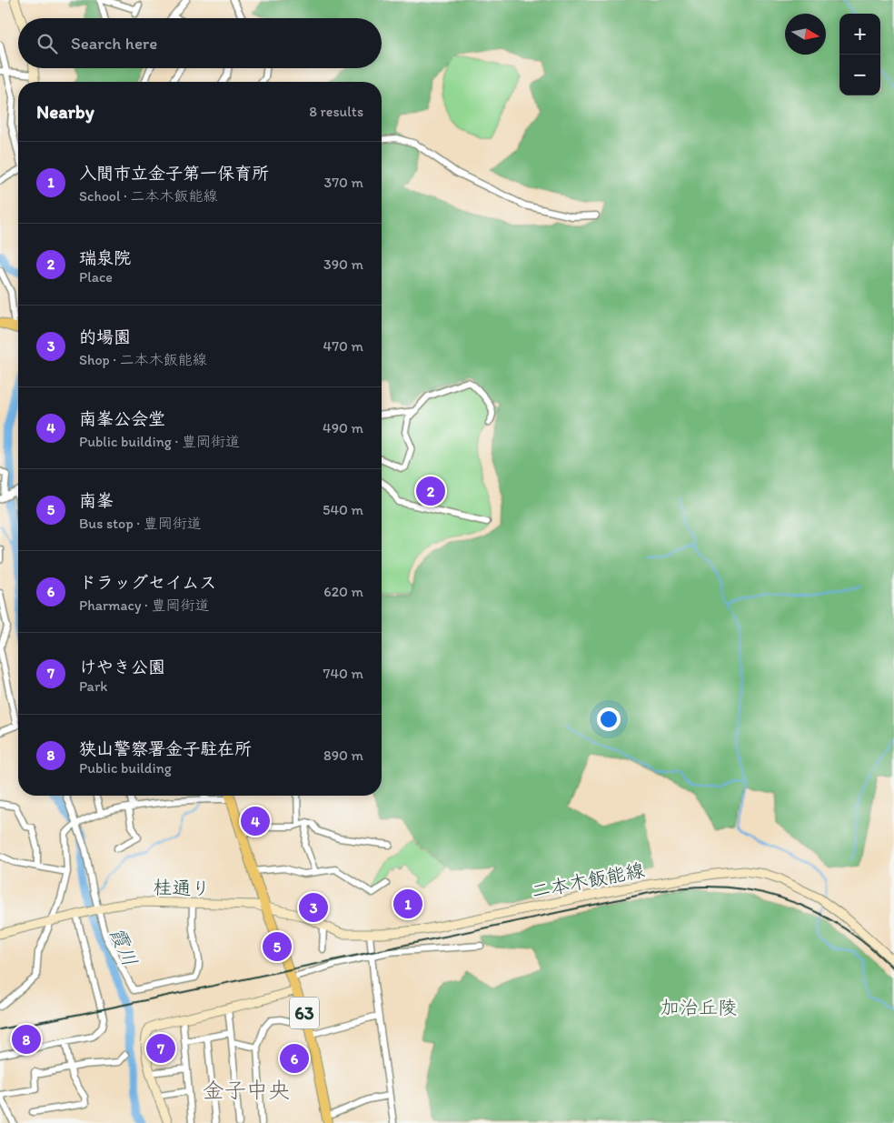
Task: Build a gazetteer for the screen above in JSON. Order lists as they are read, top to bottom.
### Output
{
  "streets": {
    "main road": ["二本木飯能線", "桂通り", "63"]
  },
  "crossings": [
    ["二本木飯能線", "桂通り"],
    ["二本木飯能線", "63"],
    ["桂通り", "63"]
  ],
  "districts": ["金子中央"],
  "water": ["霞川"],
  "parks": ["加治丘陵"],
  "north": "right",
  "page": {
    "map_buttons": ["+", "−"],
    "search": "Search here",
    "heading": ["Nearby", "8 results"],
    "list": [
      {
        "mark": "1",
        "name": "入間市立金子第一保育所",
        "note": "School · 二本木飯能線",
        "value": "370 m"
      },
      {
        "mark": "2",
        "name": "瑞泉院",
        "note": "Place",
        "value": "390 m"
      },
      {
        "mark": "3",
        "name": "的場園",
        "note": "Shop · 二本木飯能線",
        "value": "470 m"
      },
      {
        "mark": "4",
        "name": "南峯公会堂",
        "note": "Public building · 豊岡街道",
        "value": "490 m"
      },
      {
        "mark": "5",
        "name": "南峯",
        "note": "Bus stop · 豊岡街道",
        "value": "540 m"
      },
      {
        "mark": "6",
        "name": "ドラッグセイムス",
        "note": "Pharmacy · 豊岡街道",
        "value": "620 m"
      },
      {
        "mark": "7",
        "name": "けやき公園",
        "note": "Park",
        "value": "740 m"
      },
      {
        "mark": "8",
        "name": "狭山警察署金子駐在所",
        "note": "Public building",
        "value": "890 m"
      }
    ],
    "pins": [
      "2",
      "4",
      "1",
      "3",
      "5",
      "8",
      "7",
      "6"
    ]
  }
}
